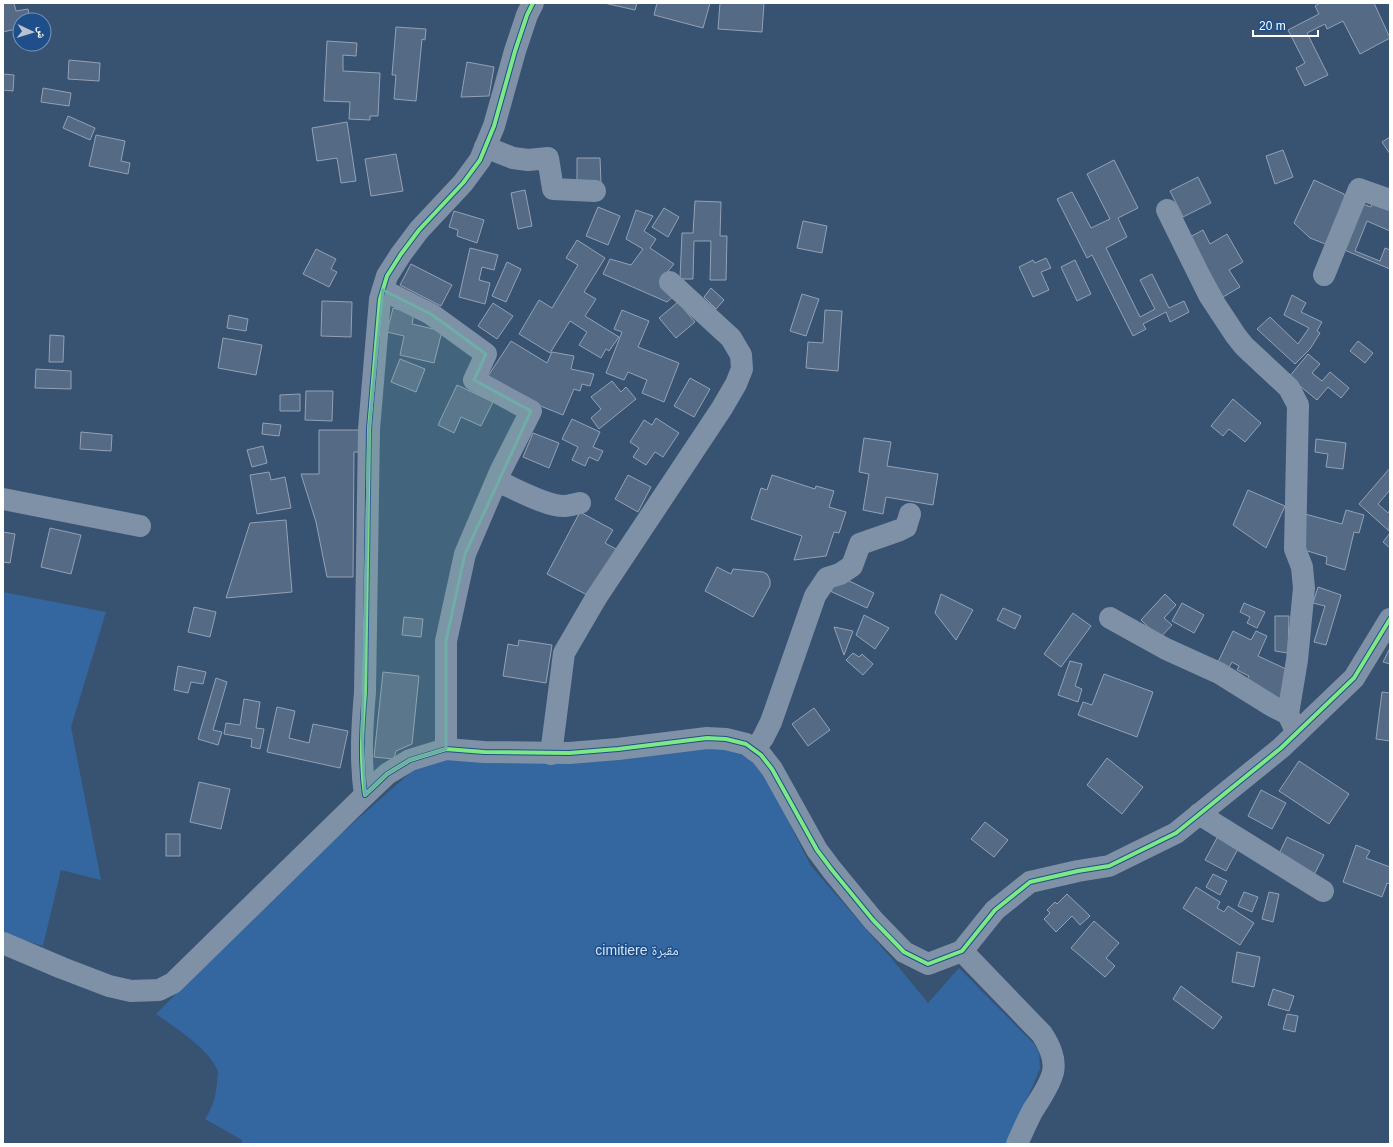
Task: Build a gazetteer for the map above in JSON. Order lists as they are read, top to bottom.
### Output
{
  "parks": ["cimitiere مقبرة"],
  "scale_bar": "20 m",
  "north": "right"
}
